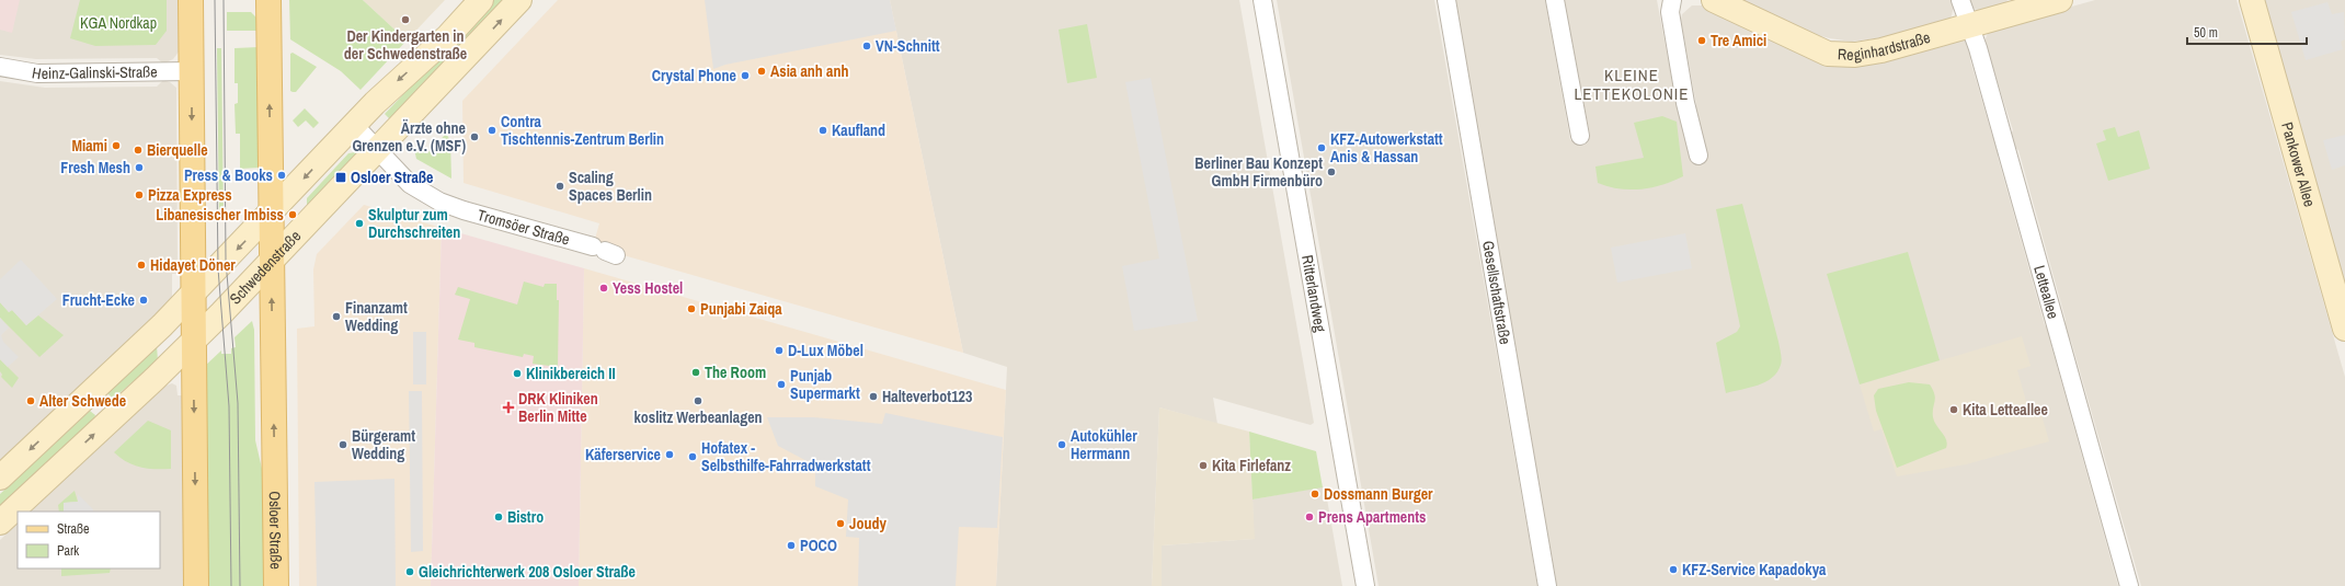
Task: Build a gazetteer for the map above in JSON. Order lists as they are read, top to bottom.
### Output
{
  "streets": {
    "main road": [
      "Reginhardstraße",
      "Pankower Allee",
      "Schwedenstraße",
      "Osloer Straße"
    ],
    "street": [
      "Heinz-Galinski-Straße",
      "Tromsöer Straße",
      "Ritterlandweg",
      "Gesellschaftstraße",
      "Letteallee"
    ]
  },
  "crossings": [
    ["Reginhardstraße", "Letteallee"],
    ["Tromsöer Straße", "Schwedenstraße"],
    ["Schwedenstraße", "Osloer Straße"]
  ],
  "districts": ["KLEINE LETTEKOLONIE"],
  "parks": ["KGA Nordkap"],
  "places": {
    "other": [
      "Der Kindergarten in der Schwedenstraße",
      "Tre Amici",
      "VN-Schnitt",
      "Asia anh anh",
      "Crystal Phone",
      "Contra Tischtennis-Zentrum Berlin",
      "Kaufland",
      "Ärzte ohne Grenzen e.V. (MSF)",
      "Miami",
      "KFZ-Autowerkstatt Anis & Hassan",
      "Bierquelle",
      "Fresh Mesh",
      "Berliner Bau Konzept GmbH Firmenbüro",
      "Press & Books",
      "Scaling Spaces Berlin",
      "Pizza Express",
      "Libanesischer Imbiss",
      "Skulptur zum Durchschreiten",
      "Hidayet Döner",
      "Yess Hostel",
      "Frucht-Ecke",
      "Punjabi Zaiqa",
      "Finanzamt Wedding",
      "D-Lux Möbel",
      "The Room",
      "Klinikbereich II",
      "Punjab Supermarkt",
      "Halteverbot123",
      "Alter Schwede",
      "koslitz Werbeanlagen",
      "Kita Letteallee",
      "Bürgeramt Wedding",
      "Autokühler Herrmann",
      "Käferservice",
      "Hofatex - Selbsthilfe-Fahrradwerkstatt",
      "Kita Firlefanz",
      "Dossmann Burger",
      "Bistro",
      "Prens Apartments",
      "Joudy",
      "POCO",
      "KFZ-Service Kapadokya",
      "Gleichrichterwerk 208 Osloer Straße"
    ],
    "transit": ["Osloer Straße"],
    "health": ["DRK Kliniken Berlin Mitte"]
  },
  "legend": ["Straße", "Park"],
  "scale_bar": "50 m"
}
